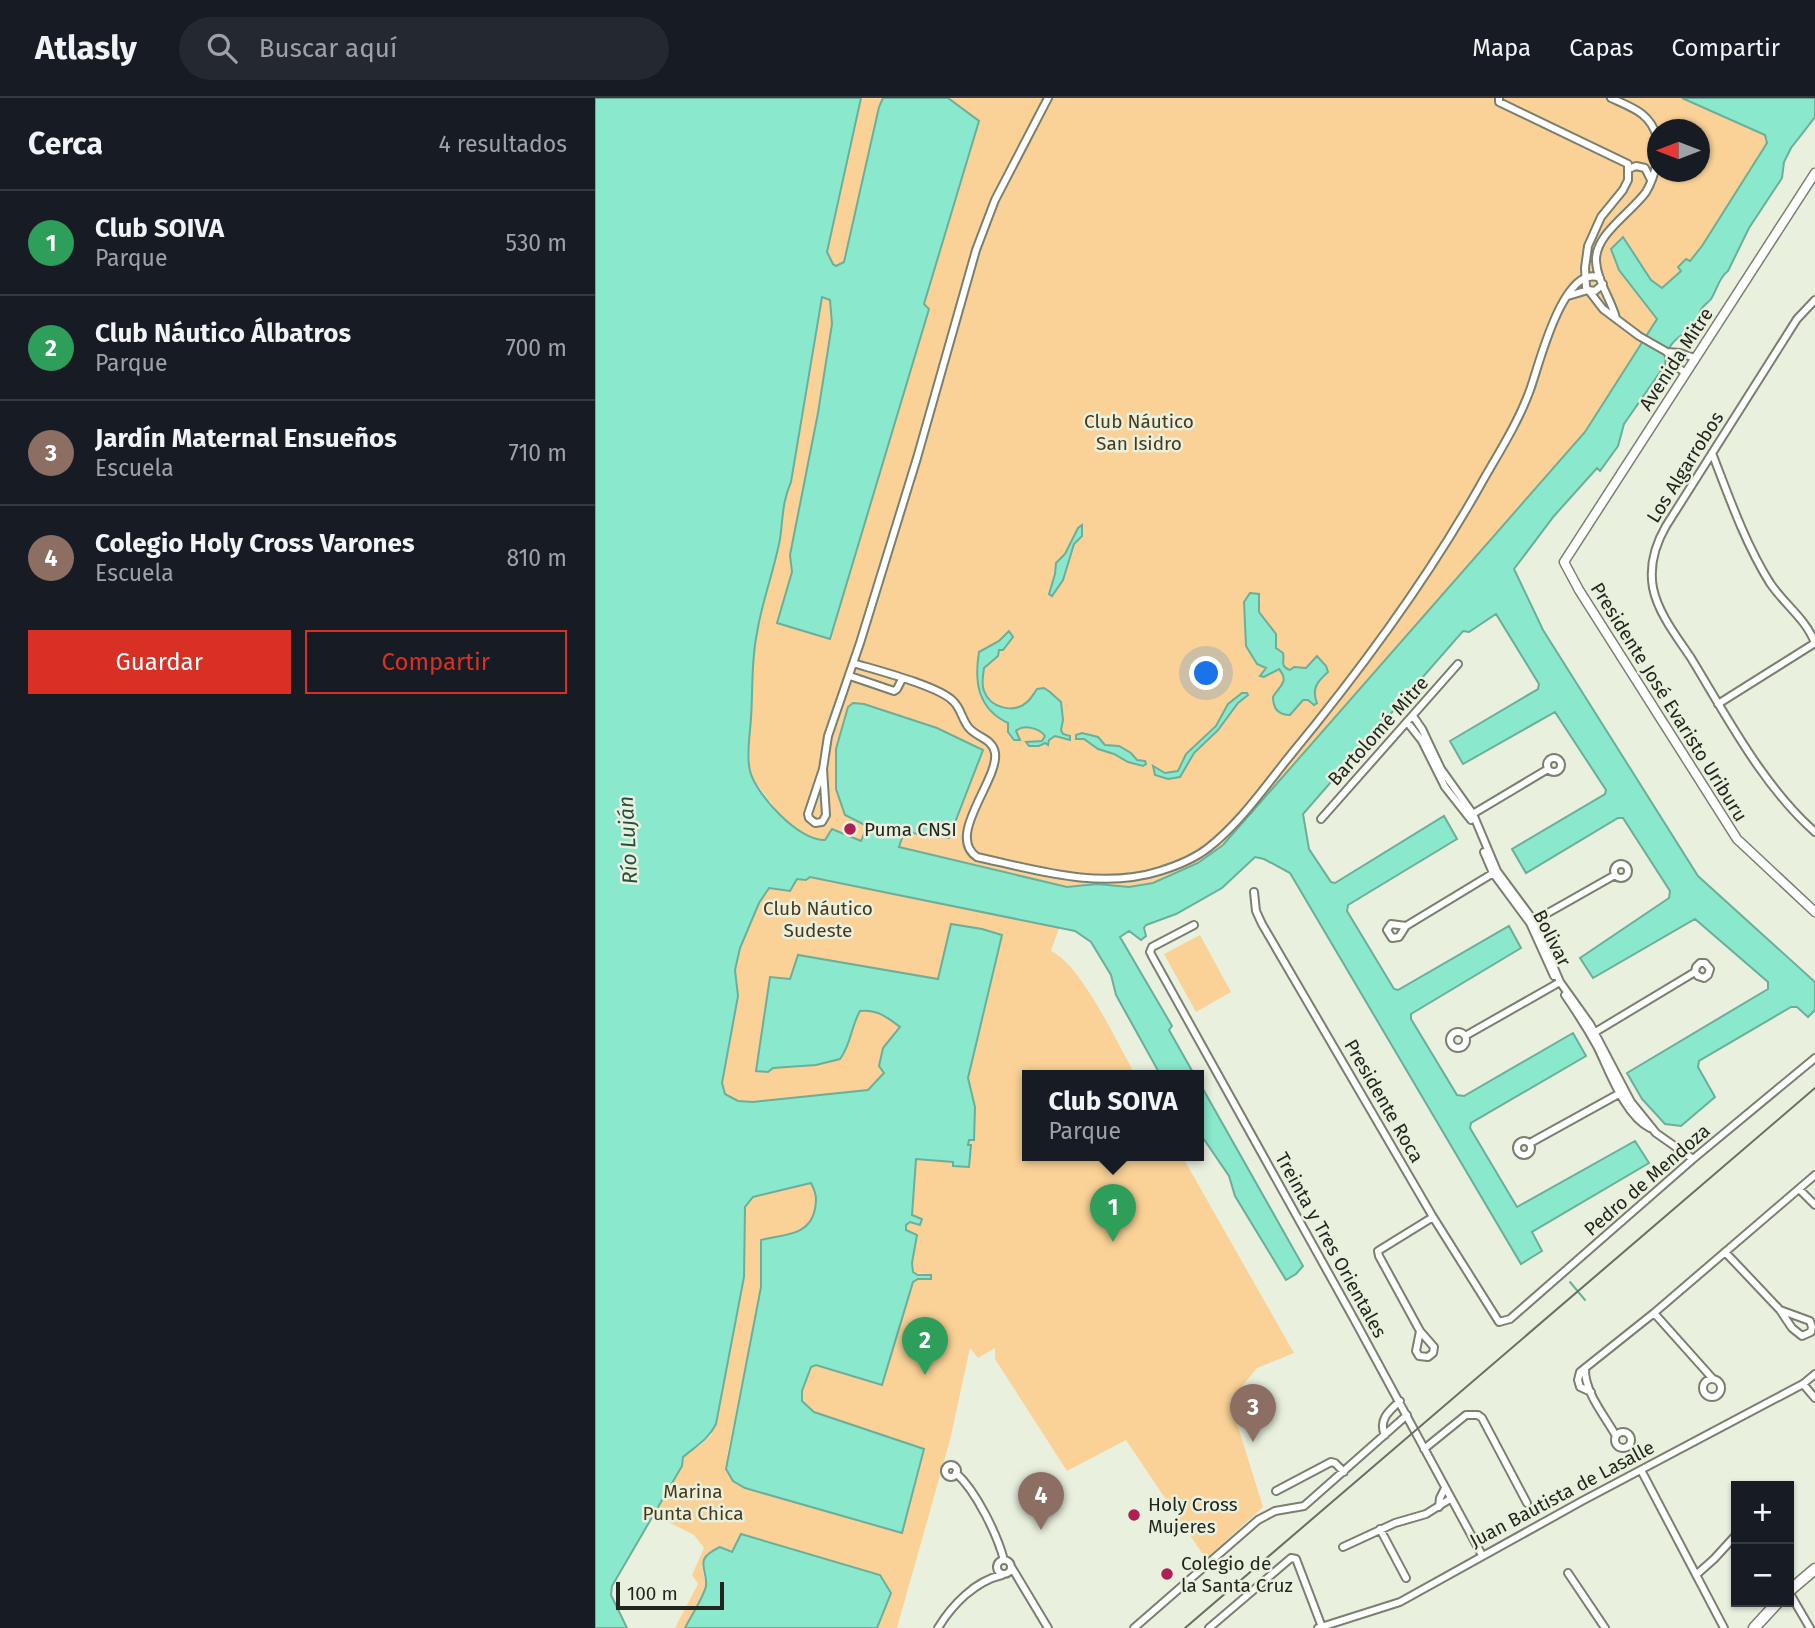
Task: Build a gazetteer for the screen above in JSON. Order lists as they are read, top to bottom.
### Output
{
  "streets": {
    "street": [
      "Avenida Mitre",
      "Los Algarrobos",
      "Presidente José Evaristo Uriburu",
      "Bartolomé Mitre",
      "Bolivar",
      "Presidente Roca",
      "Pedro de Mendoza",
      "Treinta y Tres Orientales",
      "Juan Bautista de Lasalle"
    ]
  },
  "crossings": [
    ["Avenida Mitre", "Presidente José Evaristo Uriburu"],
    ["Bartolomé Mitre", "Bolivar"],
    ["Bolivar", "Pedro de Mendoza"],
    ["Presidente Roca", "Pedro de Mendoza"],
    ["Treinta y Tres Orientales", "Juan Bautista de Lasalle"]
  ],
  "water": ["Río Luján"],
  "parks": ["Club Náutico San Isidro", "Club Náutico Sudeste", "Marina Punta Chica"],
  "places": ["Puma CNSI", "Holy Cross Mujeres", "Colegio de la Santa Cruz"],
  "scale_bar": "100 m",
  "north": "left",
  "page": {
    "header": "Atlasly",
    "search": "Buscar aquí",
    "nav": ["Mapa", "Capas", "Compartir"],
    "heading": ["Cerca", "4 resultados"],
    "list": [
      {
        "mark": "1",
        "name": "Club SOIVA",
        "note": "Parque",
        "value": "530 m"
      },
      {
        "mark": "2",
        "name": "Club Náutico Álbatros",
        "note": "Parque",
        "value": "700 m"
      },
      {
        "mark": "3",
        "name": "Jardín Maternal Ensueños",
        "note": "Escuela",
        "value": "710 m"
      },
      {
        "mark": "4",
        "name": "Colegio Holy Cross Varones",
        "note": "Escuela",
        "value": "810 m"
      }
    ],
    "buttons": ["Guardar", "Compartir"],
    "popup": ["Club SOIVA", "Parque"],
    "pins": [
      "1",
      "2",
      "3",
      "4"
    ],
    "map_buttons": ["+", "−"],
    "scale": "100 m"
  }
}
